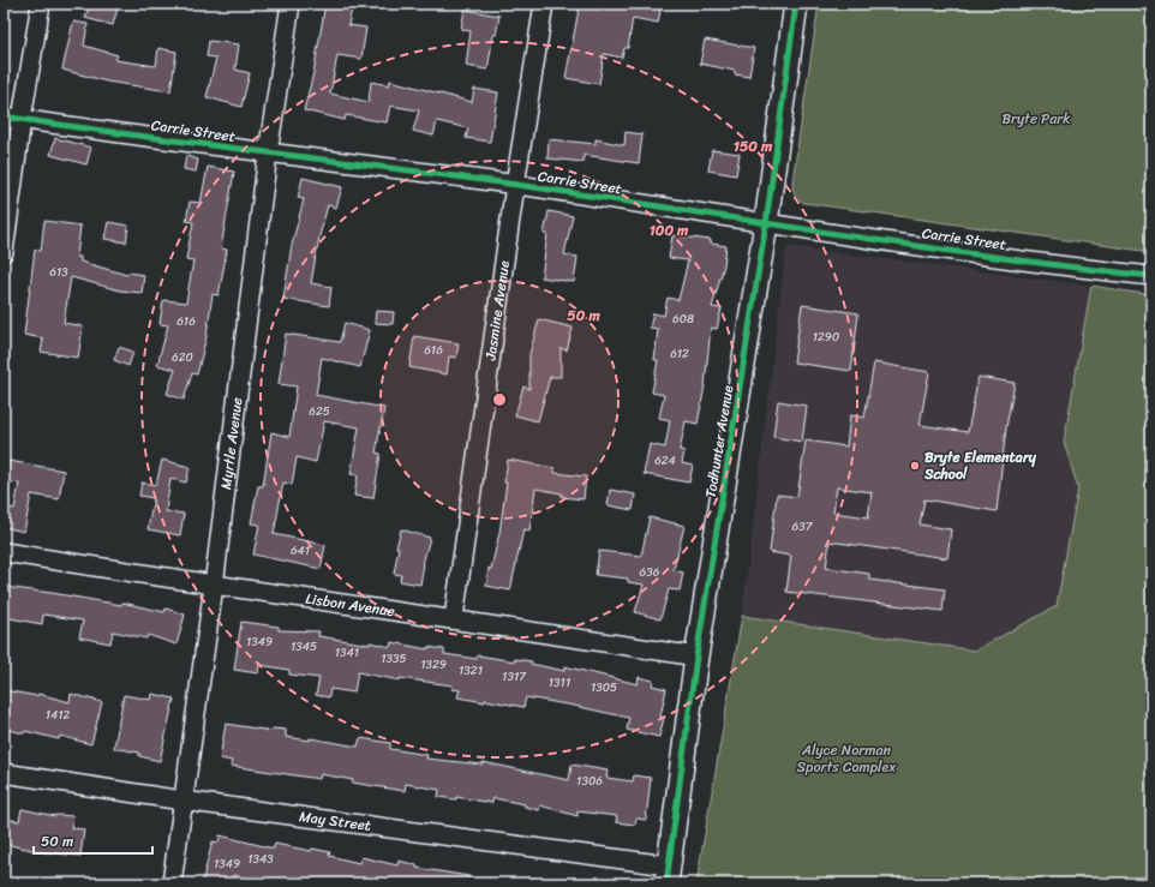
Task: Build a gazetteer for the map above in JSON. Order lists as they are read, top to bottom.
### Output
{
  "streets": {
    "street": [
      "Carrie Street",
      "Jasmine Avenue",
      "Todhunter Avenue",
      "Myrtle Avenue",
      "Lisbon Avenue",
      "May Street"
    ]
  },
  "crossings": [
    ["Carrie Street", "Jasmine Avenue"],
    ["Carrie Street", "Todhunter Avenue"],
    ["Carrie Street", "Myrtle Avenue"],
    ["Jasmine Avenue", "Lisbon Avenue"],
    ["Todhunter Avenue", "Lisbon Avenue"],
    ["Todhunter Avenue", "May Street"],
    ["Myrtle Avenue", "Lisbon Avenue"],
    ["Myrtle Avenue", "May Street"]
  ],
  "parks": ["Bryte Park", "Alyce Norman Sports Complex"],
  "places": ["Bryte Elementary School"],
  "house_numbers": [
    "613",
    "608",
    "616",
    "1290",
    "616",
    "612",
    "620",
    "625",
    "624",
    "637",
    "641",
    "636",
    "1349",
    "1345",
    "1341",
    "1335",
    "1329",
    "1321",
    "1317",
    "1311",
    "1305",
    "1412",
    "1306",
    "1343",
    "1349"
  ],
  "scale_bar": "50 m",
  "rings": ["150 m", "100 m", "50 m"]
}
